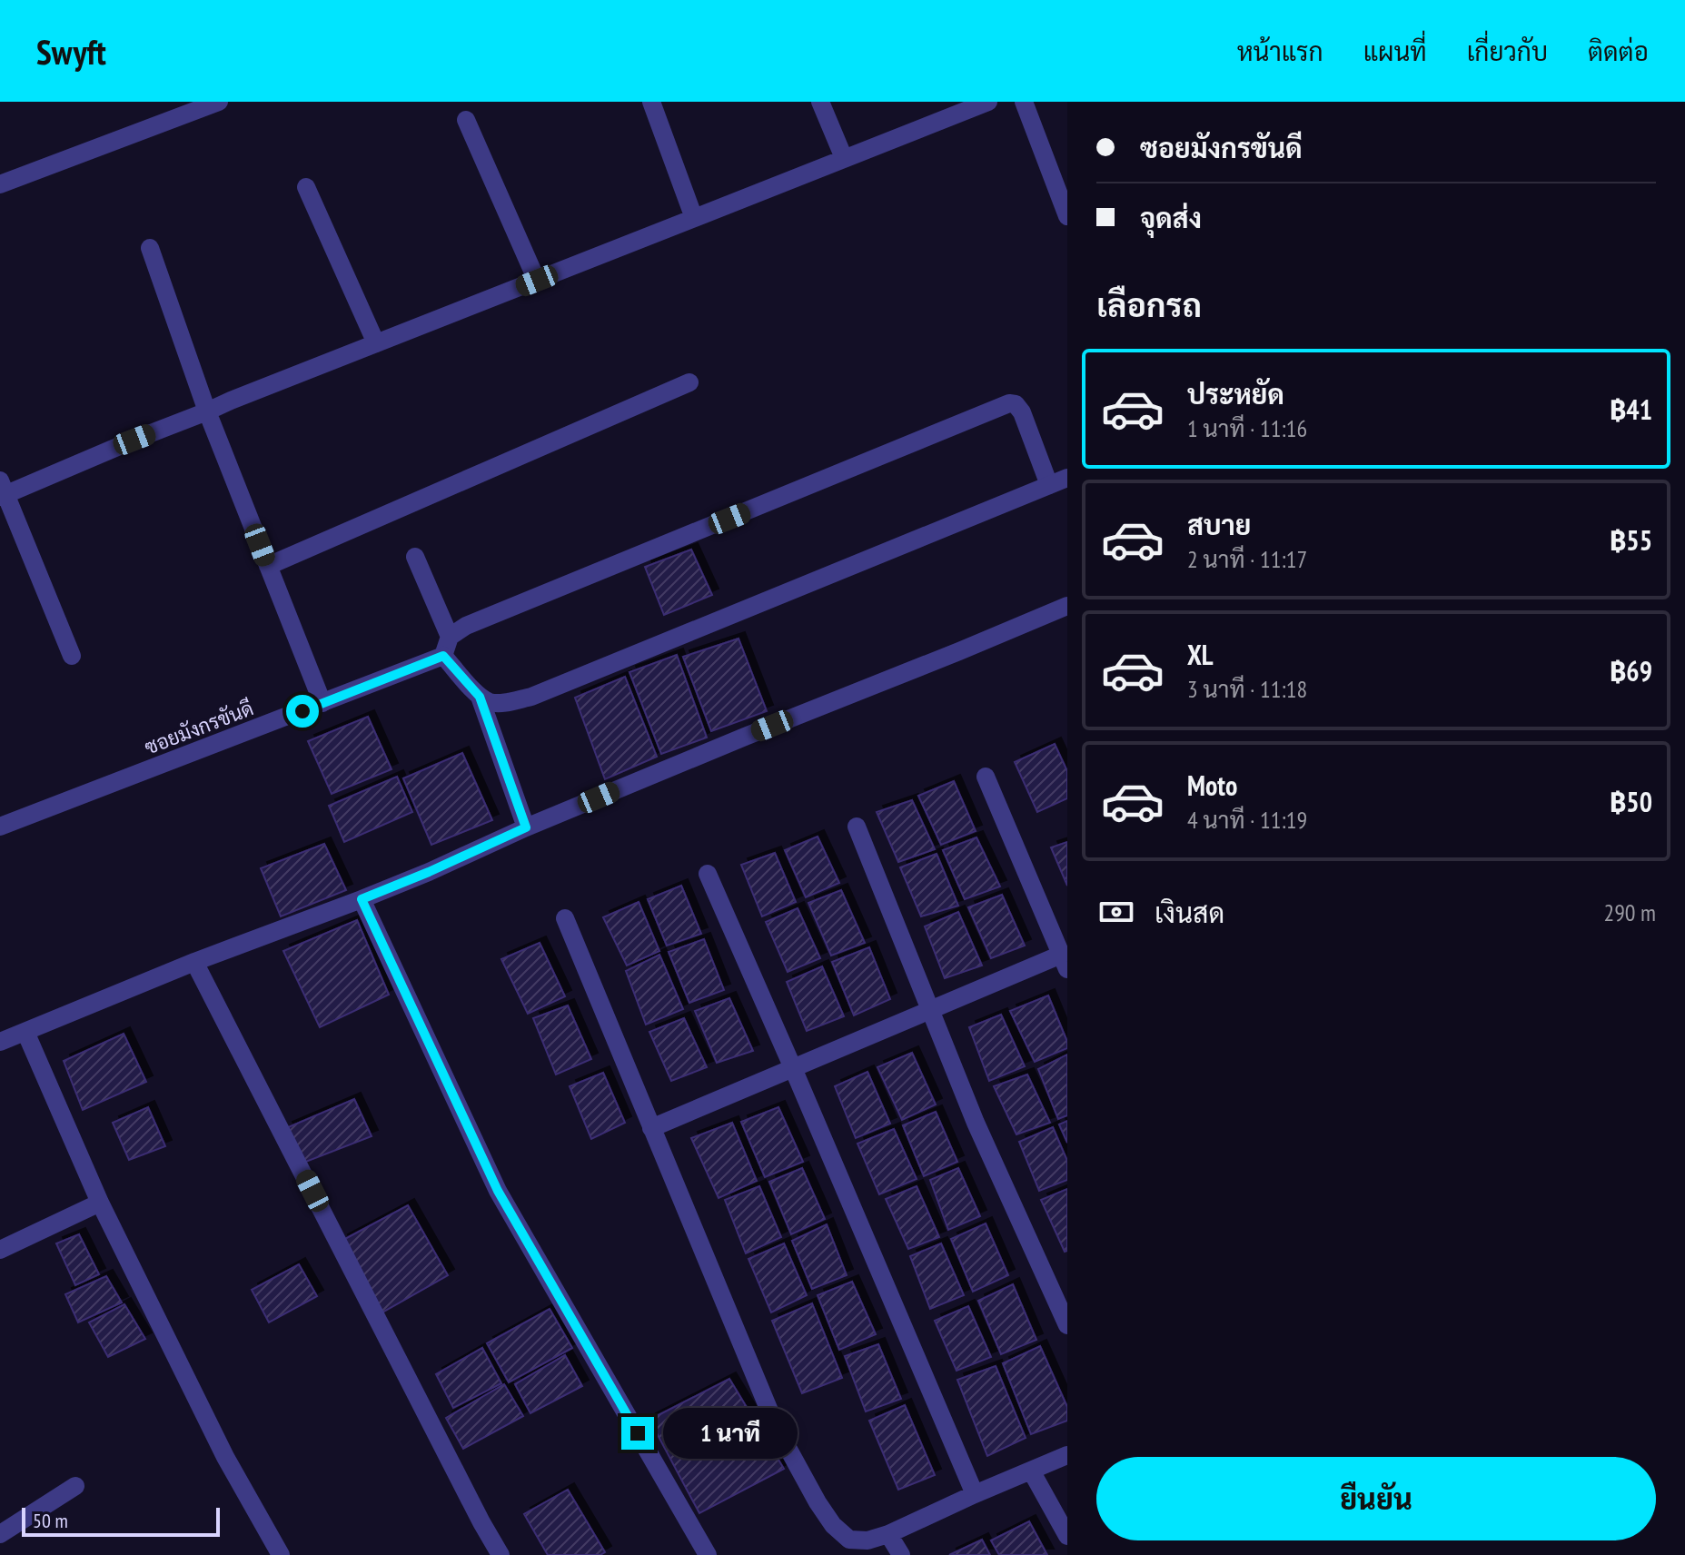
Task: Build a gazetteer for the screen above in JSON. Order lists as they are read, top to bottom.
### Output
{
  "streets": {
    "street": ["ซอยมังกรขันดี"]
  },
  "scale_bar": "50 m",
  "page": {
    "header": "Swyft",
    "nav": [
      "หน้าแรก",
      "แผนที่",
      "เกี่ยวกับ",
      "ติดต่อ"
    ],
    "banner": ["ซอยมังกรขันดี", "จุดส่ง"],
    "heading": "เลือกรถ",
    "list": [
      {
        "name": "ประหยัด",
        "note": "1 นาที · 11:16",
        "value": "฿41"
      },
      {
        "name": "สบาย",
        "note": "2 นาที · 11:17",
        "value": "฿55"
      },
      {
        "name": "XL",
        "note": "3 นาที · 11:18",
        "value": "฿69"
      },
      {
        "name": "Moto",
        "note": "4 นาที · 11:19",
        "value": "฿50"
      }
    ],
    "pay": ["เงินสด", "290 m"],
    "bubble": "1 นาที",
    "buttons": "ยืนยัน",
    "scale": "50 m"
  }
}
